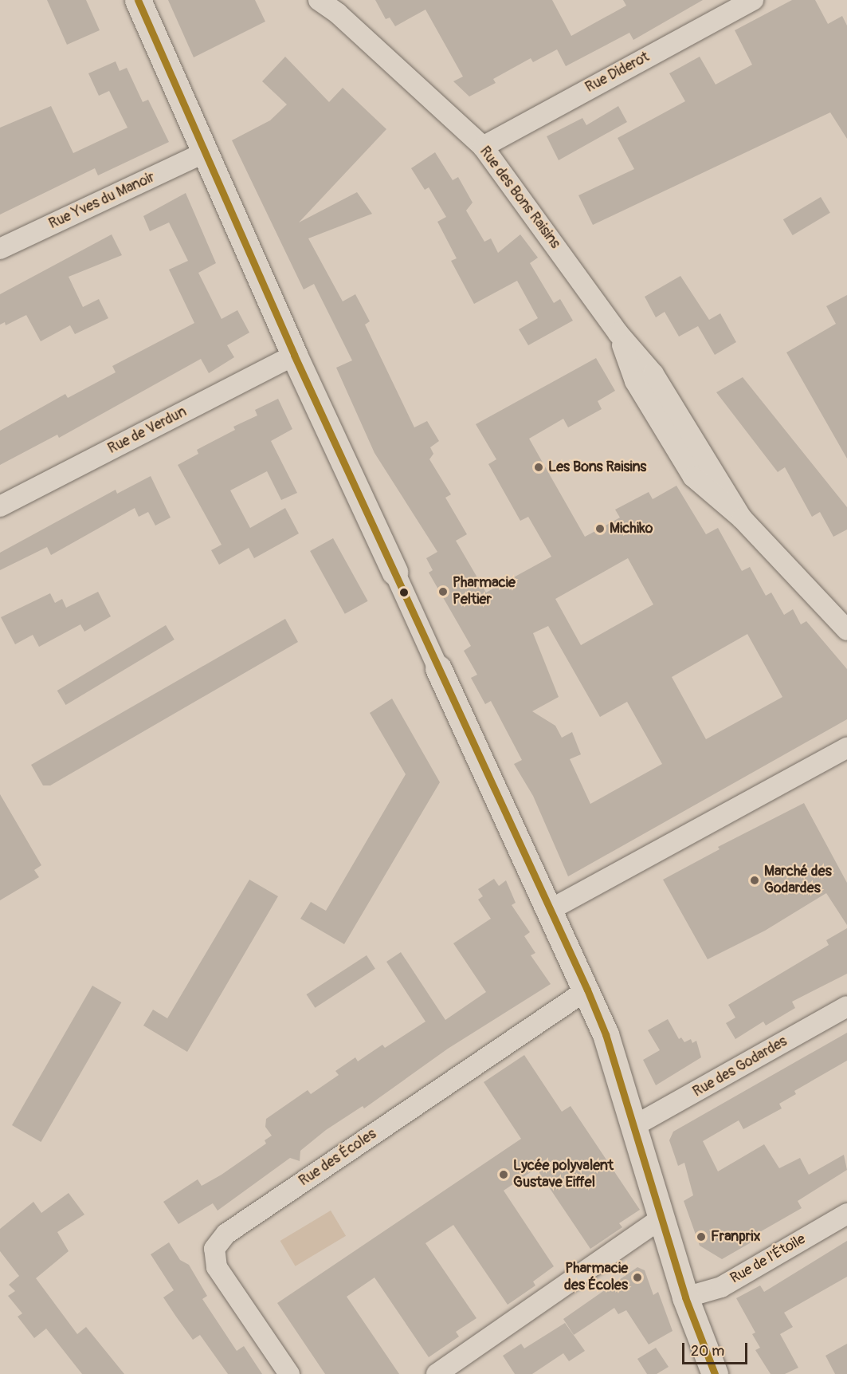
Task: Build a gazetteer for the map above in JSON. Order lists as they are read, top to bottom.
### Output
{
  "streets": {
    "street": [
      "Rue Diderot",
      "Rue des Bons Raisins",
      "Rue Yves du Manoir",
      "Rue de Verdun",
      "Rue des Godardes",
      "Rue des Écoles",
      "Rue de l'Étoile"
    ]
  },
  "crossings": [
    ["Rue Diderot", "Rue des Bons Raisins"]
  ],
  "places": [
    "Les Bons Raisins",
    "Michiko",
    "Pharmacie Peltier",
    "Marché des Godardes",
    "Lycée polyvalent Gustave Eiffel",
    "Franprix",
    "Pharmacie des Écoles"
  ],
  "scale_bar": "20 m"
}
